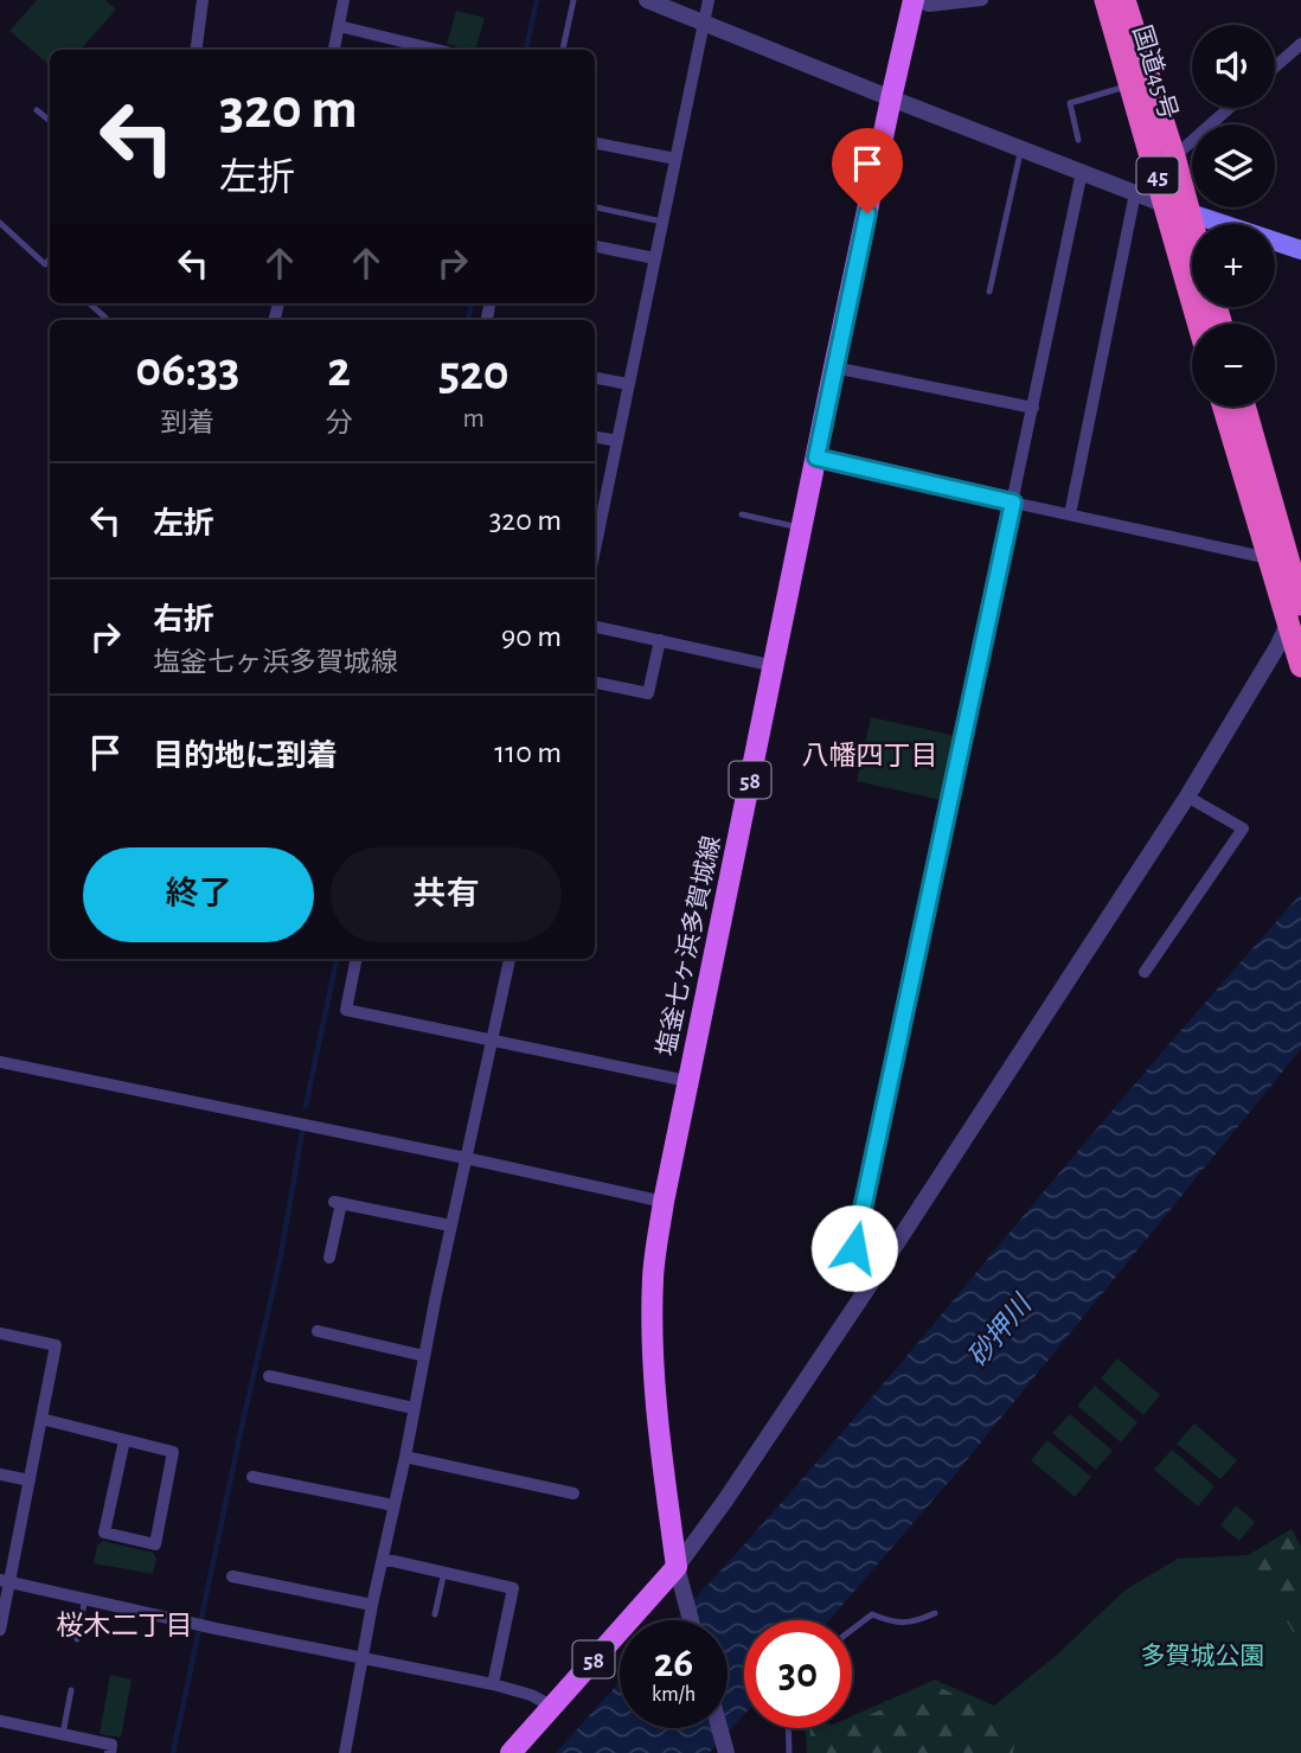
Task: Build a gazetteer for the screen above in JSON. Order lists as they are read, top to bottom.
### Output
{
  "streets": {
    "highway": ["国道45号", "45"],
    "main road": ["58", "塩釜七ヶ浜多賀城線"]
  },
  "crossings": [
    ["58", "塩釜七ヶ浜多賀城線"]
  ],
  "districts": ["八幡四丁目", "桜木二丁目"],
  "water": ["砂押川"],
  "parks": ["多賀城公園"],
  "page": {
    "map_buttons": ["+", "−"],
    "turn": ["320 m", "左折"],
    "eta": [
      "06:33",
      "到着",
      "2",
      "分",
      "520",
      "m"
    ],
    "list": [
      {
        "name": "左折",
        "value": "320 m"
      },
      {
        "name": "右折",
        "note": "塩釜七ヶ浜多賀城線",
        "value": "90 m"
      },
      {
        "name": "目的地に到着",
        "value": "110 m"
      }
    ],
    "buttons": ["終了", "共有"],
    "speed": "26 km/h",
    "limit": "30"
  }
}
